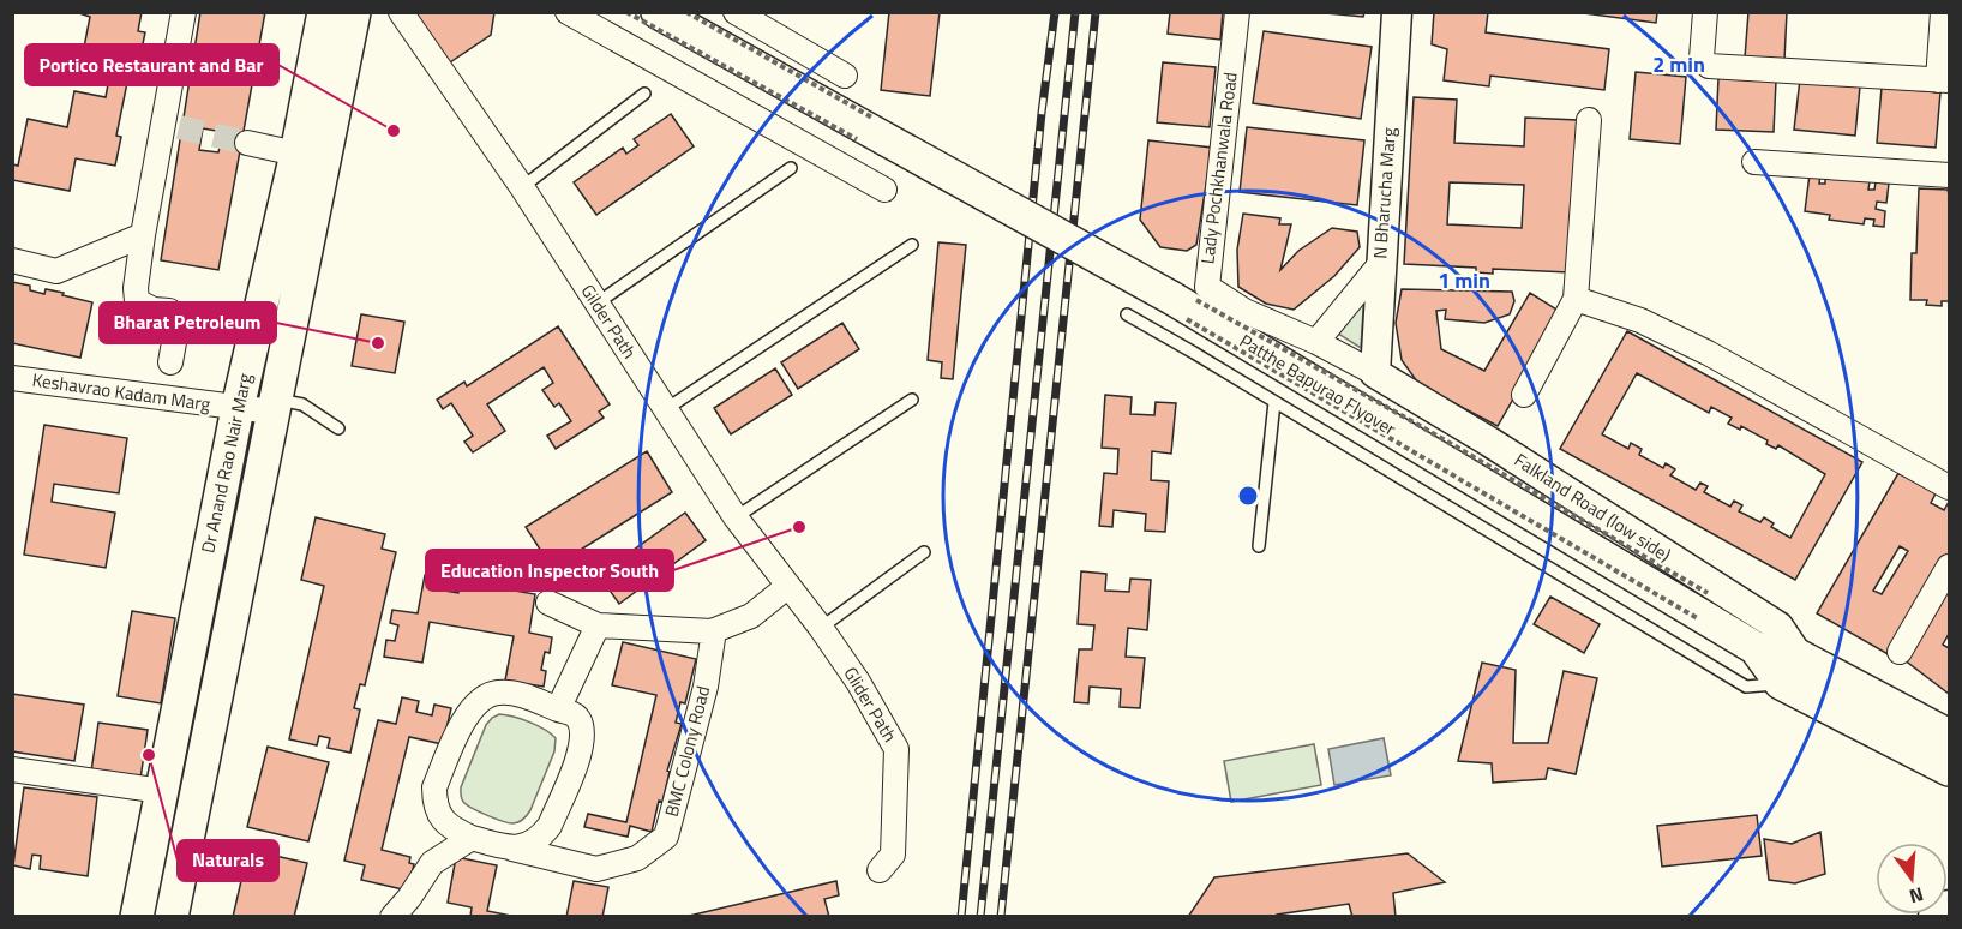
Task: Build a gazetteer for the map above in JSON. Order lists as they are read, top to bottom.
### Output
{
  "streets": {
    "main road": ["Patthe Bapurao Flyover", "Dr Anand Rao Nair Marg"],
    "street": [
      "Lady Pochkhanwala Road",
      "N Bharucha Marg",
      "Gilder Path",
      "Keshavrao Kadam Marg",
      "Falkland Road (low side)",
      "Glider Path",
      "BMC Colony Road"
    ]
  },
  "crossings": [
    ["Lady Pochkhanwala Road", "N Bharucha Marg"],
    ["Lady Pochkhanwala Road", "Falkland Road (low side)"],
    ["N Bharucha Marg", "Falkland Road (low side)"],
    ["Gilder Path", "Glider Path"],
    ["Keshavrao Kadam Marg", "Dr Anand Rao Nair Marg"]
  ],
  "places": [
    "Portico Restaurant and Bar",
    "Bharat Petroleum",
    "Education Inspector South",
    "Naturals"
  ],
  "north": "bottom",
  "rings": ["2 min", "1 min"]
}
